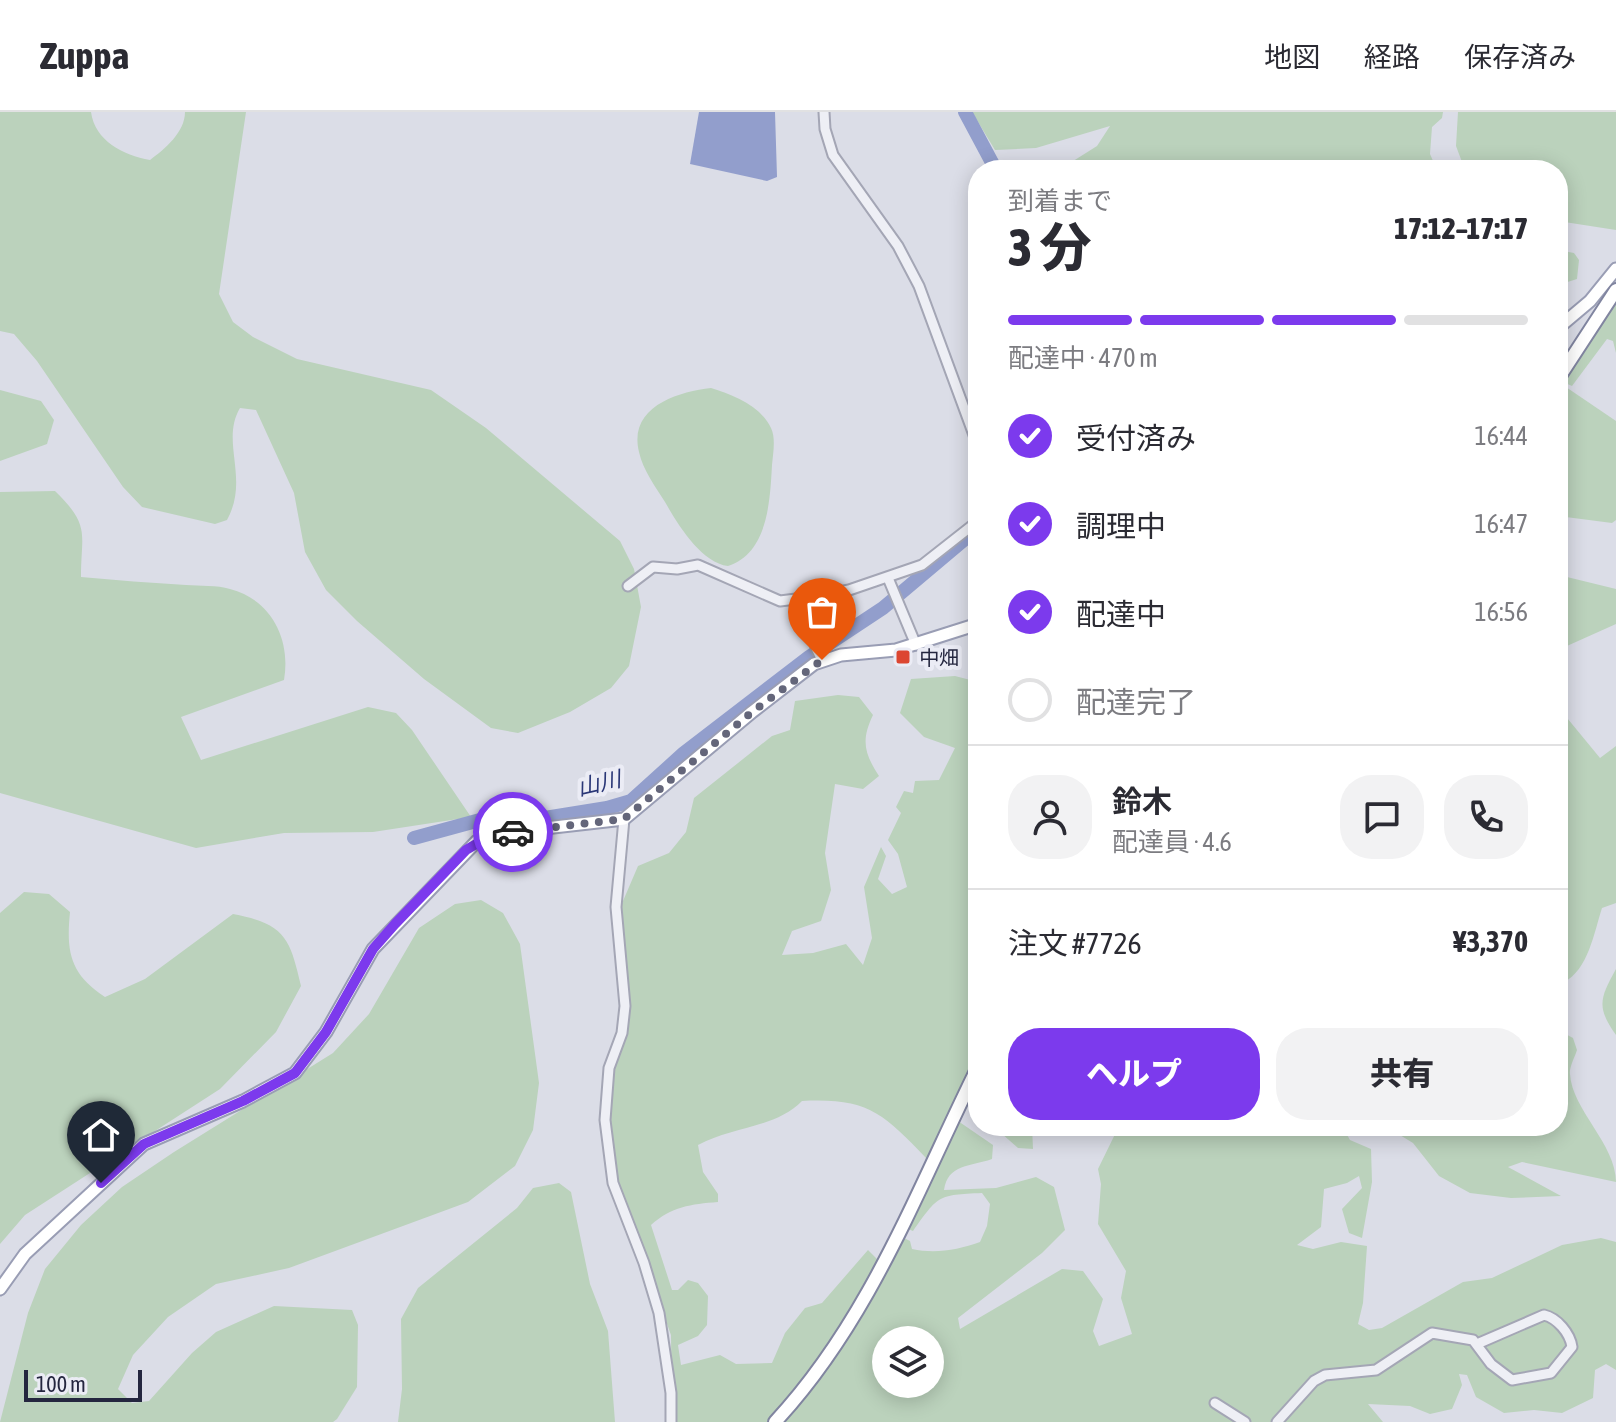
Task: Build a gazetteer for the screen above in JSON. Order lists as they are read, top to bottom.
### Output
{
  "water": ["山川"],
  "places": {
    "transit": ["中畑"]
  },
  "scale_bar": "100 m",
  "page": {
    "header": "Zuppa",
    "nav": ["地図", "経路", "保存済み"],
    "heading": ["3 分", "到着まで", "17:12–17:17"],
    "panel": [
      "鈴木",
      "配達員 · 4.6",
      "注文 #7726",
      "¥3,370"
    ],
    "bar": "配達中 · 470 m",
    "list": [
      ["受付済み", "16:44"],
      ["調理中", "16:47"],
      ["配達中", "16:56"],
      "配達完了"
    ],
    "buttons": ["ヘルプ", "共有"],
    "scale": "100 m"
  }
}
